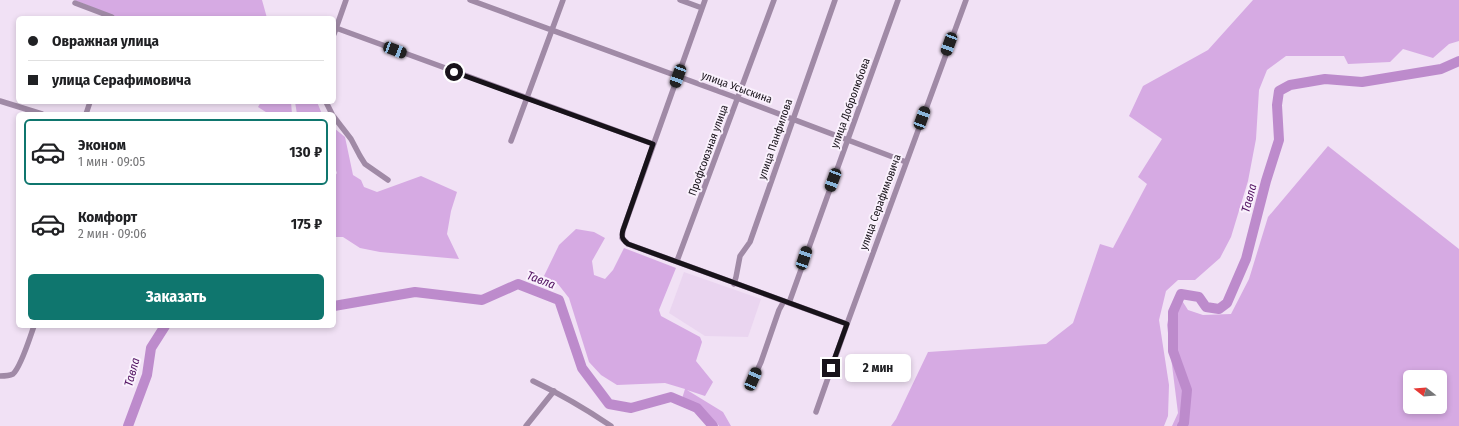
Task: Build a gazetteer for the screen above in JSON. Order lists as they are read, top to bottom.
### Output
{
  "streets": {
    "street": [
      "улица Усыскина",
      "улица Добролюбова",
      "улица Панфилова",
      "Профсоюзная улица",
      "улица Серафимовича"
    ]
  },
  "crossings": [
    ["улица Усыскина", "улица Добролюбова"],
    ["улица Усыскина", "улица Панфилова"],
    ["улица Усыскина", "Профсоюзная улица"],
    ["улица Усыскина", "улица Серафимовича"]
  ],
  "water": ["Тавла"],
  "north": "left",
  "page": {
    "banner": ["Овражная улица", "улица Серафимовича"],
    "list": [
      {
        "name": "Эконом",
        "note": "1 мин · 09:05",
        "value": "130 ₽"
      },
      {
        "name": "Комфорт",
        "note": "2 мин · 09:06",
        "value": "175 ₽"
      }
    ],
    "buttons": "Заказать",
    "bubble": "2 мин"
  }
}
